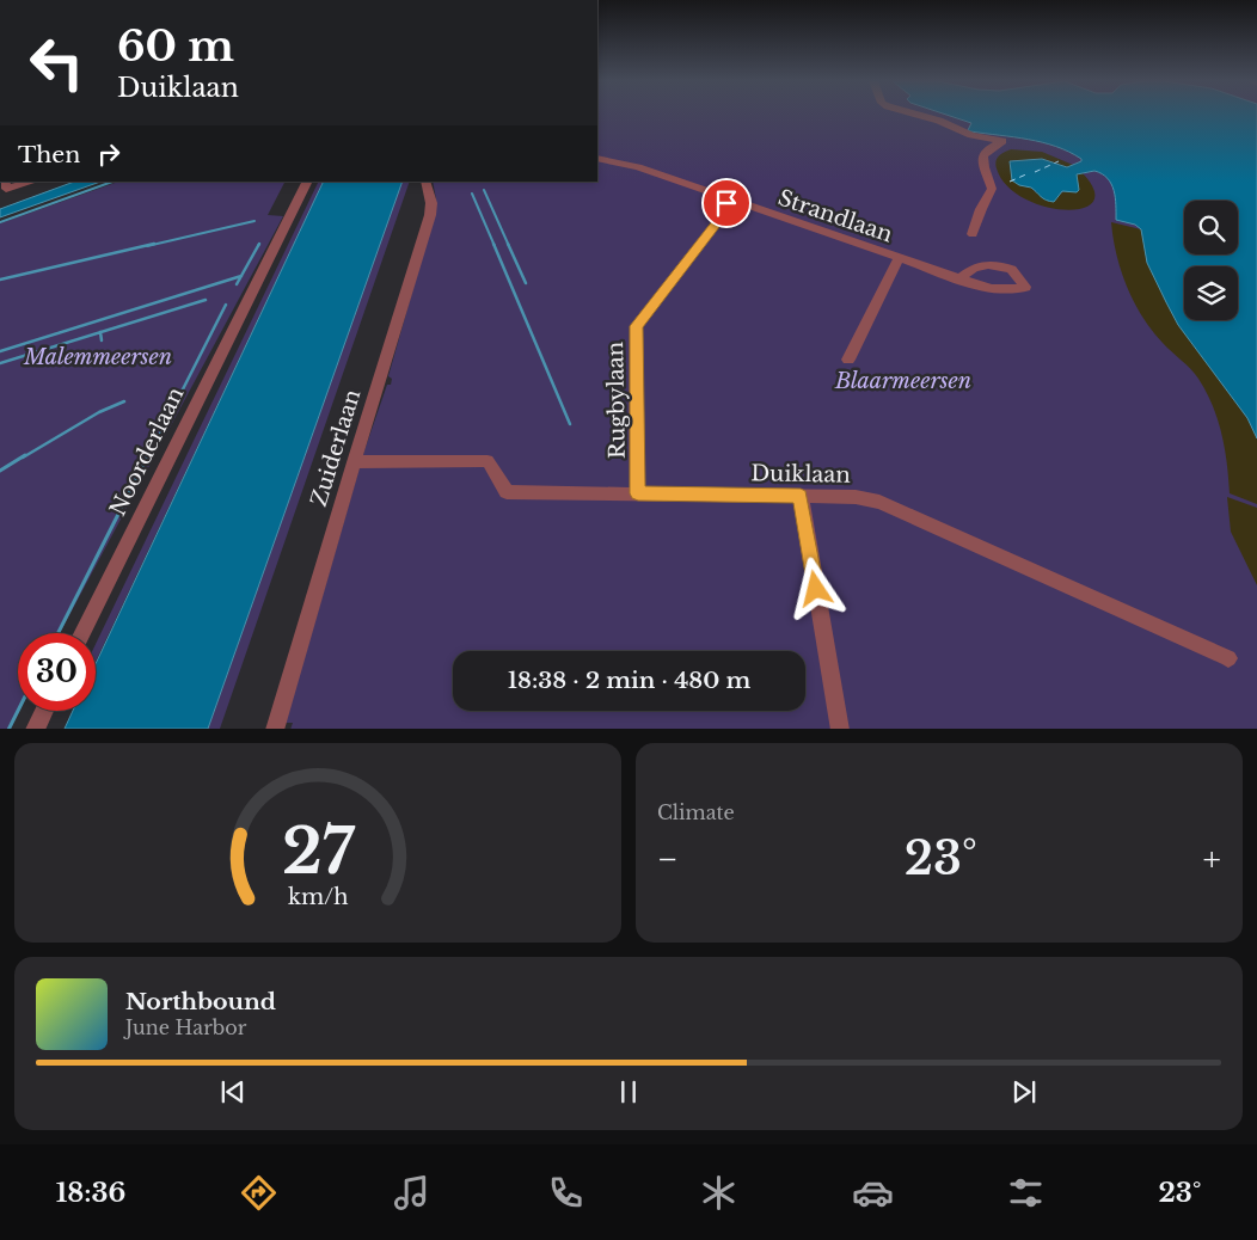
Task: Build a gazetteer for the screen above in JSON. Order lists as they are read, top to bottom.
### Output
{
  "streets": {
    "street": [
      "Strandlaan",
      "Rugbylaan",
      "Zuiderlaan",
      "Noorderlaan",
      "Duiklaan"
    ]
  },
  "crossings": [
    ["Strandlaan", "Rugbylaan"],
    ["Rugbylaan", "Duiklaan"],
    ["Zuiderlaan", "Duiklaan"]
  ],
  "parks": ["Malemmeersen", "Blaarmeersen"],
  "page": {
    "turn": ["60 m", "Duiklaan"],
    "then": "Then",
    "limit": "30",
    "trip": "18:38 · 2 min · 480 m",
    "tile": "Climate",
    "heat": ["−", "23°", "+"],
    "song": ["Northbound", "June Harbor"],
    "tabs": ["18:36", "23°"],
    "gauge": ["27", "km/h"]
  }
}
